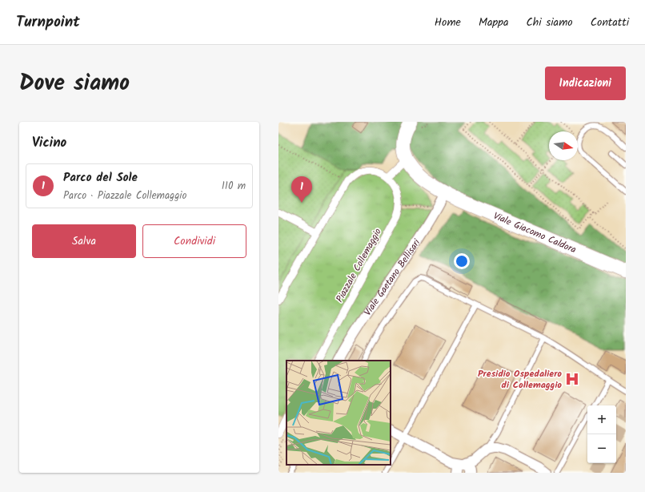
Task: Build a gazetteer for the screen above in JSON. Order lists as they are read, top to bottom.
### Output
{
  "streets": {
    "main road": ["Viale Giacomo Caldora"],
    "street": ["Piazzale Collemaggio", "Viale Gaetano Bellisari"]
  },
  "crossings": [
    ["Viale Giacomo Caldora", "Viale Gaetano Bellisari"]
  ],
  "places": {
    "hospital": ["Presidio Ospedaliero di Collemaggio"]
  },
  "north": "right",
  "page": {
    "header": "Turnpoint",
    "nav": [
      "Home",
      "Mappa",
      "Chi siamo",
      "Contatti"
    ],
    "title": "Dove siamo",
    "buttons": [
      "Indicazioni",
      ["Salva", "Condividi"]
    ],
    "heading": "Vicino",
    "list": [
      {
        "mark": "1",
        "name": "Parco del Sole",
        "note": "Parco · Piazzale Collemaggio",
        "value": "110 m"
      }
    ],
    "pins": "1",
    "map_buttons": ["+", "−"]
  }
}
